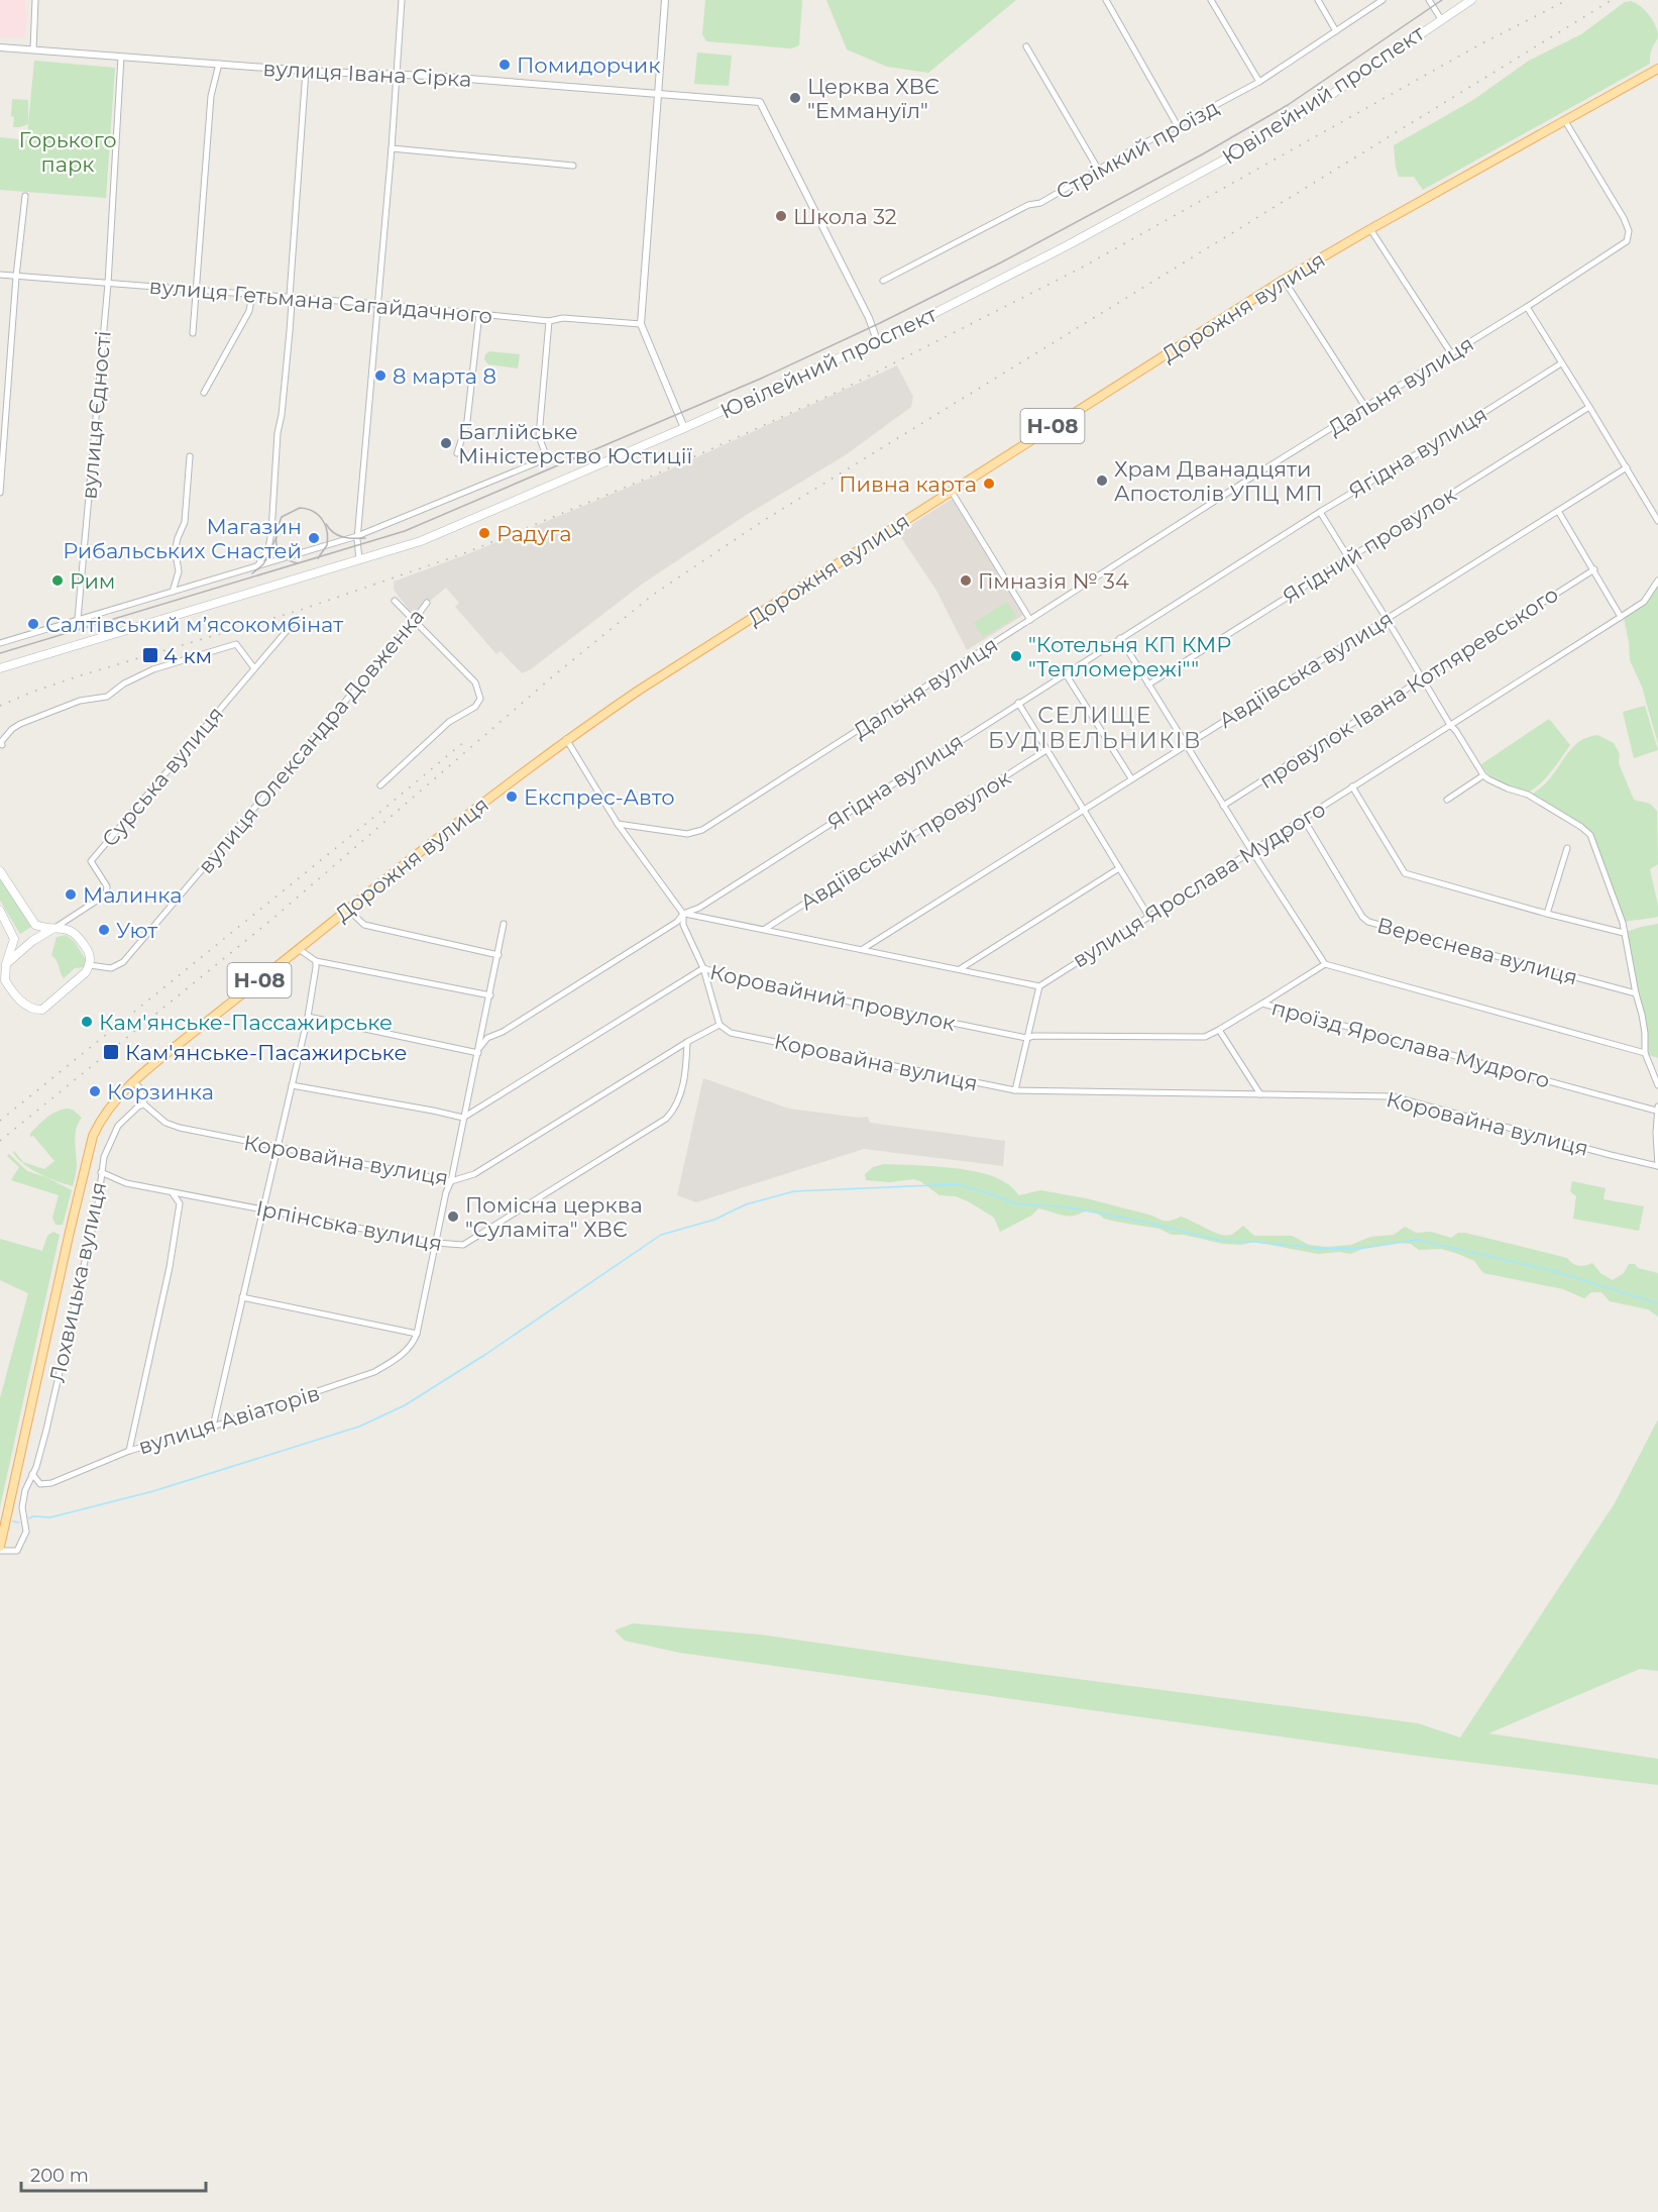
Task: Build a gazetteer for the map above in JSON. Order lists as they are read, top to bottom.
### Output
{
  "streets": {
    "main road": ["Ювілейний проспект", "Дорожня вулиця", "Н-08"],
    "street": [
      "вулиця Івана Сірка",
      "Стрімкий проїзд",
      "вулиця Гетьмана Сагайдачного",
      "Дальня вулиця",
      "вулиця Єдності",
      "Ягідна вулиця",
      "Ягідний провулок",
      "Авдіївська вулиця",
      "провулок Івана Котляревського",
      "вулиця Олександра Довженка",
      "Сурська вулиця",
      "Авдіївський провулок",
      "вулиця Ярослава Мудрого",
      "Вереснева вулиця",
      "Коровайний провулок",
      "проїзд Ярослава Мудрого",
      "Коровайна вулиця",
      "Ірпінська вулиця",
      "Лохвицька вулиця",
      "вулиця Авіаторів"
    ]
  },
  "crossings": [
    ["вулиця Івана Сірка", "Ювілейний проспект"],
    ["вулиця Івана Сірка", "вулиця Єдності"],
    ["вулиця Гетьмана Сагайдачного", "вулиця Єдності"],
    ["Дорожня вулиця", "Дальня вулиця"],
    ["Дорожня вулиця", "Лохвицька вулиця"],
    ["вулиця Олександра Довженка", "Сурська вулиця"],
    ["вулиця Ярослава Мудрого", "Вереснева вулиця"],
    ["Коровайний провулок", "проїзд Ярослава Мудрого"],
    ["Коровайна вулиця", "Ірпінська вулиця"],
    ["Коровайна вулиця", "Лохвицька вулиця"],
    ["Ірпінська вулиця", "Лохвицька вулиця"],
    ["Лохвицька вулиця", "вулиця Авіаторів"]
  ],
  "districts": ["СЕЛИЩЕ БУДІВЕЛЬНИКІВ"],
  "parks": ["Горького парк"],
  "places": {
    "other": [
      "Помидорчик",
      "Церква ХВЄ \"Еммануїл\"",
      "Школа 32",
      "8 марта 8",
      "Баглійське Міністерство Юстиції",
      "Храм Дванадцяти Апостолів УПЦ МП",
      "Пивна карта",
      "Радуга",
      "Магазин Рибальських Снастей",
      "Рим",
      "Гімназія № 34",
      "Салтівський мʼясокомбінат",
      "\"Котельня КП КМР \"Тепломережi\"\"",
      "Експрес-Авто",
      "Малинка",
      "Уют",
      "Кам'янське-Пассажирське",
      "Корзинка",
      "Помісна церква \"Суламіта\" ХВЄ"
    ],
    "transit": ["4 км", "Кам'янське-Пасажирське"]
  },
  "scale_bar": "200 m"
}
